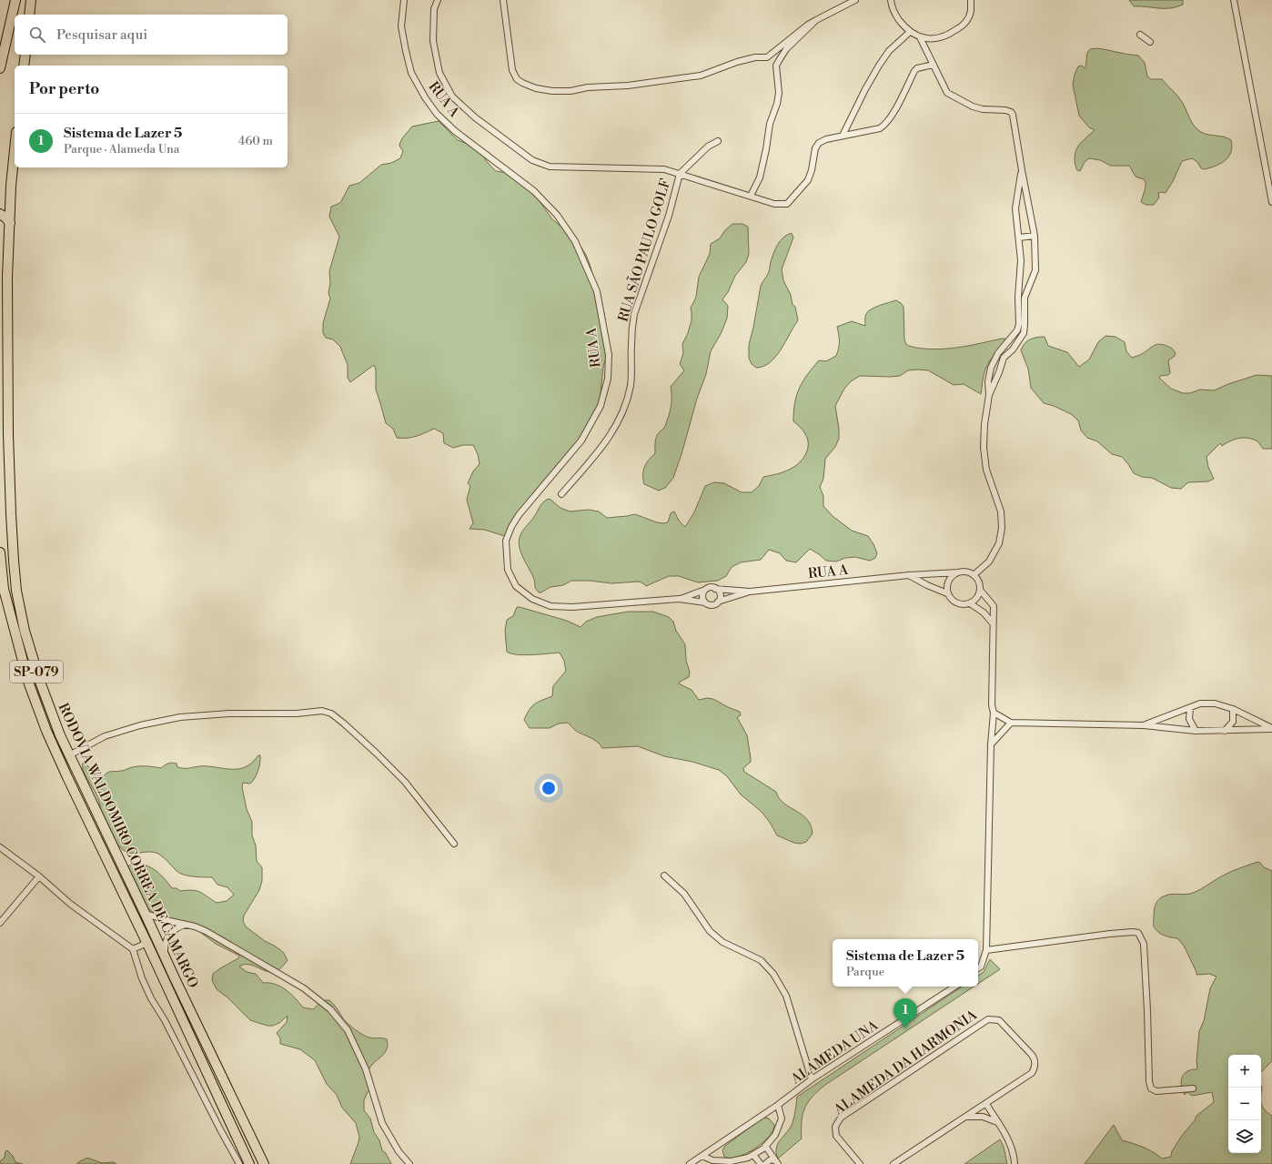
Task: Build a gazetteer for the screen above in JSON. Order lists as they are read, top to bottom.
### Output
{
  "streets": {
    "main road": ["SP-079", "RODOVIA WALDOMIRO CORREA DE CAMARGO"],
    "street": [
      "RUA A",
      "RUA SÃO PAULO GOLF",
      "ALAMEDA UNA",
      "ALAMEDA DA HARMONIA"
    ]
  },
  "page": {
    "search": "Pesquisar aqui",
    "heading": "Por perto",
    "list": [
      {
        "mark": "1",
        "name": "Sistema de Lazer 5",
        "note": "Parque · Alameda Una",
        "value": "460 m"
      }
    ],
    "popup": ["Sistema de Lazer 5", "Parque"],
    "pins": "1",
    "map_buttons": ["+", "−"]
  }
}
